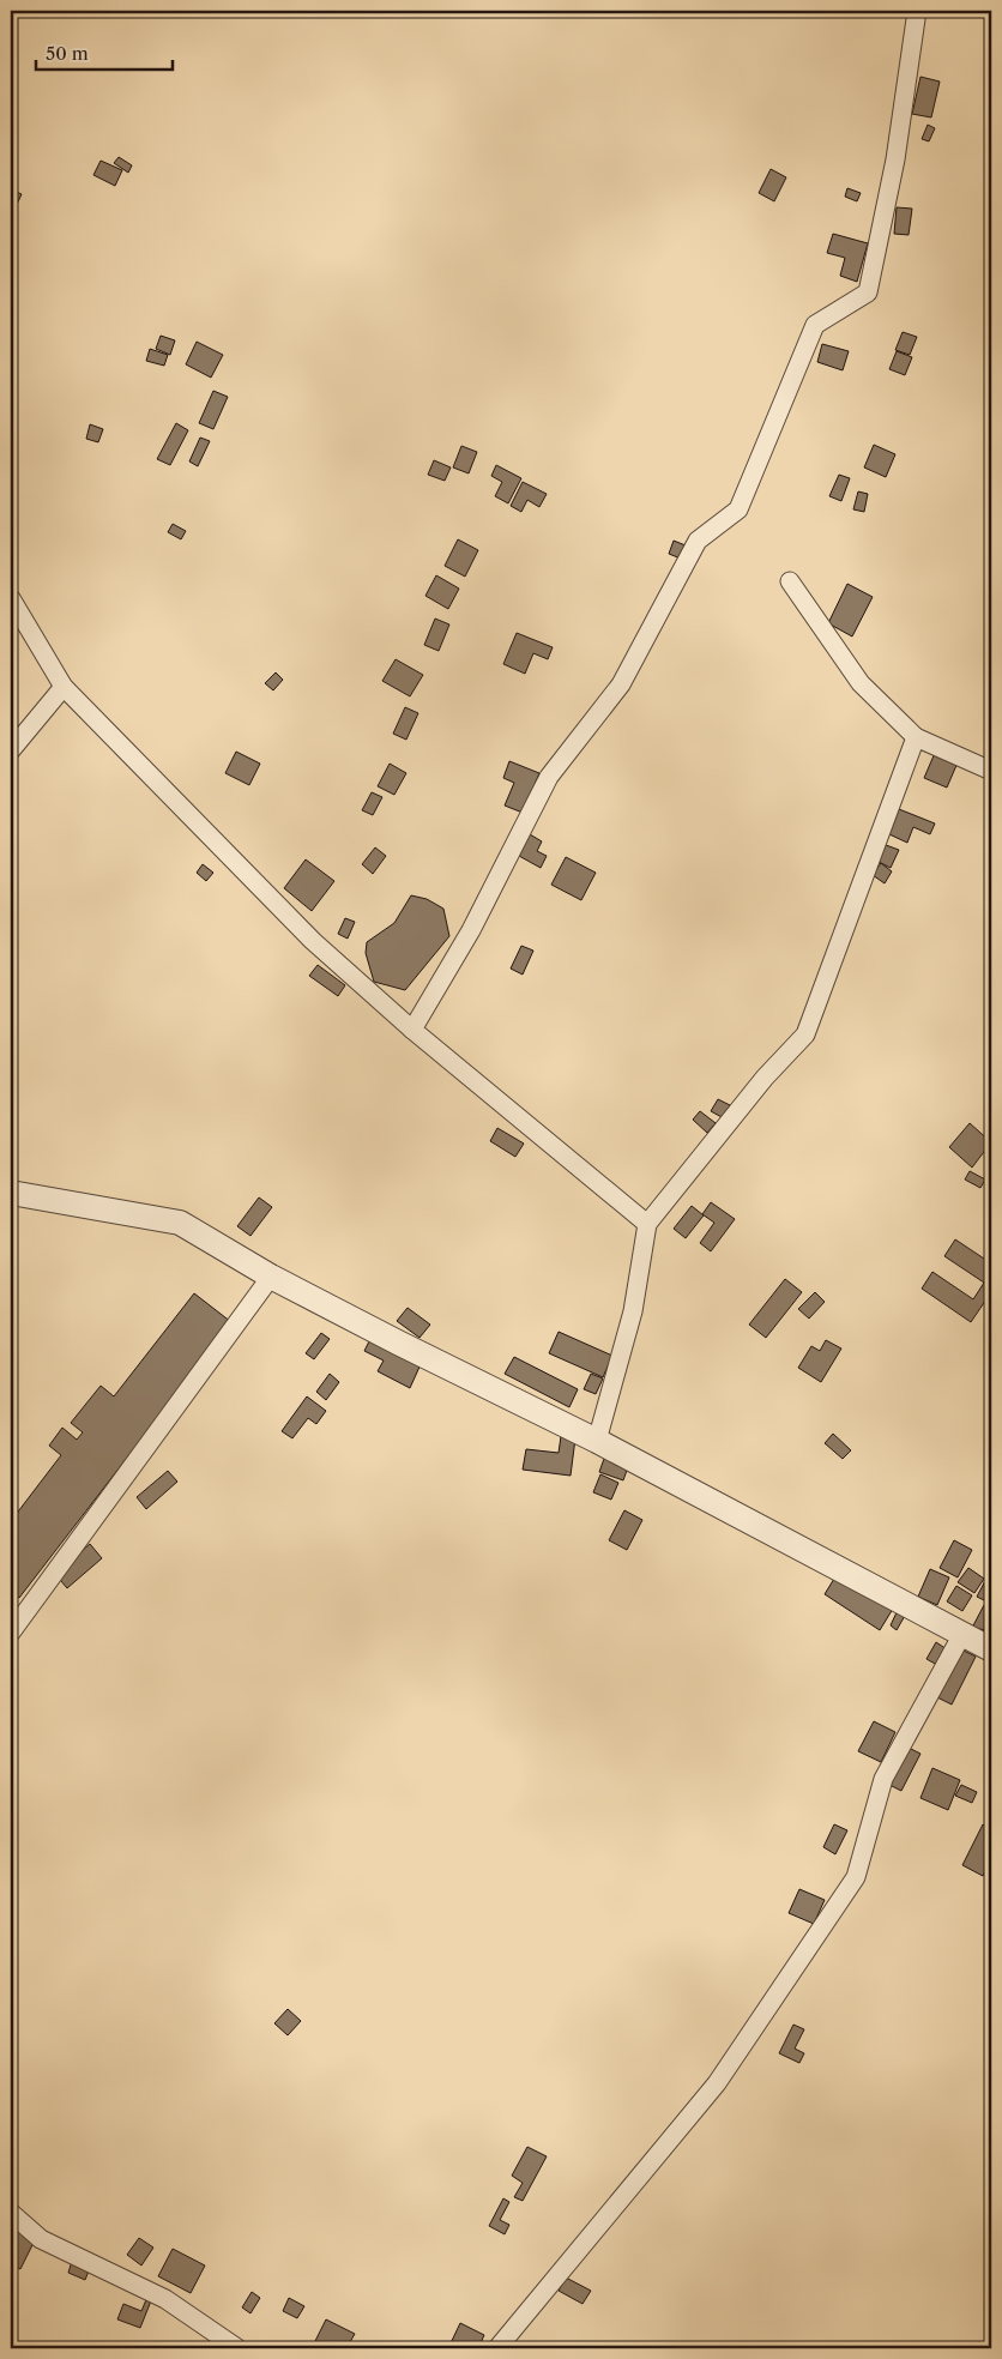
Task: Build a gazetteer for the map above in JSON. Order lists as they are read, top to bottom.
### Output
{
  "scale_bar": "50 m"
}
